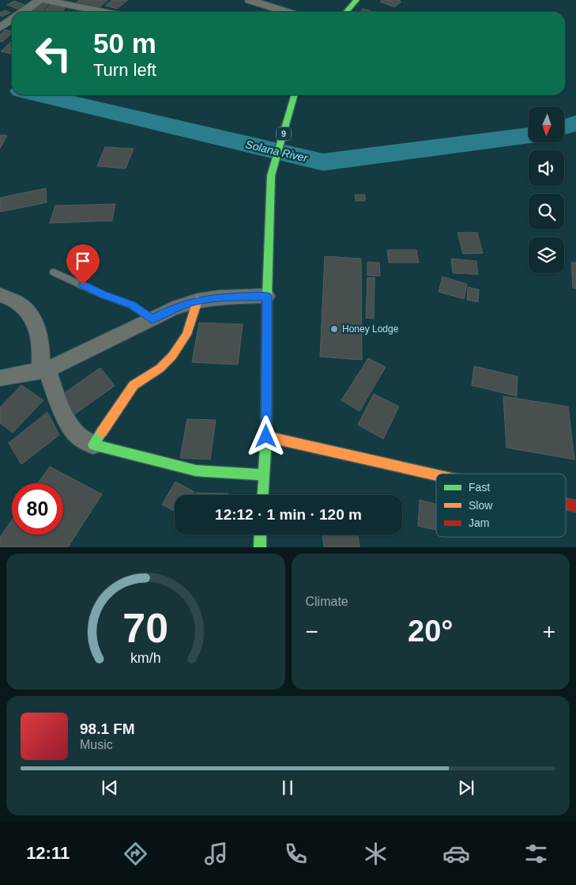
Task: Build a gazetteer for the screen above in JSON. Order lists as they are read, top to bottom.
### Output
{
  "streets": {
    "main road": ["9"]
  },
  "water": ["Solana River"],
  "places": ["Honey Lodge"],
  "legend": ["Fast", "Slow", "Jam"],
  "north": "bottom",
  "page": {
    "turn": ["50 m", "Turn left"],
    "limit": "80",
    "trip": "12:12 · 1 min · 120 m",
    "tile": "Climate",
    "heat": ["−", "20°", "+"],
    "song": ["98.1 FM", "Music"],
    "tabs": "12:11",
    "gauge": ["70", "km/h"]
  }
}
